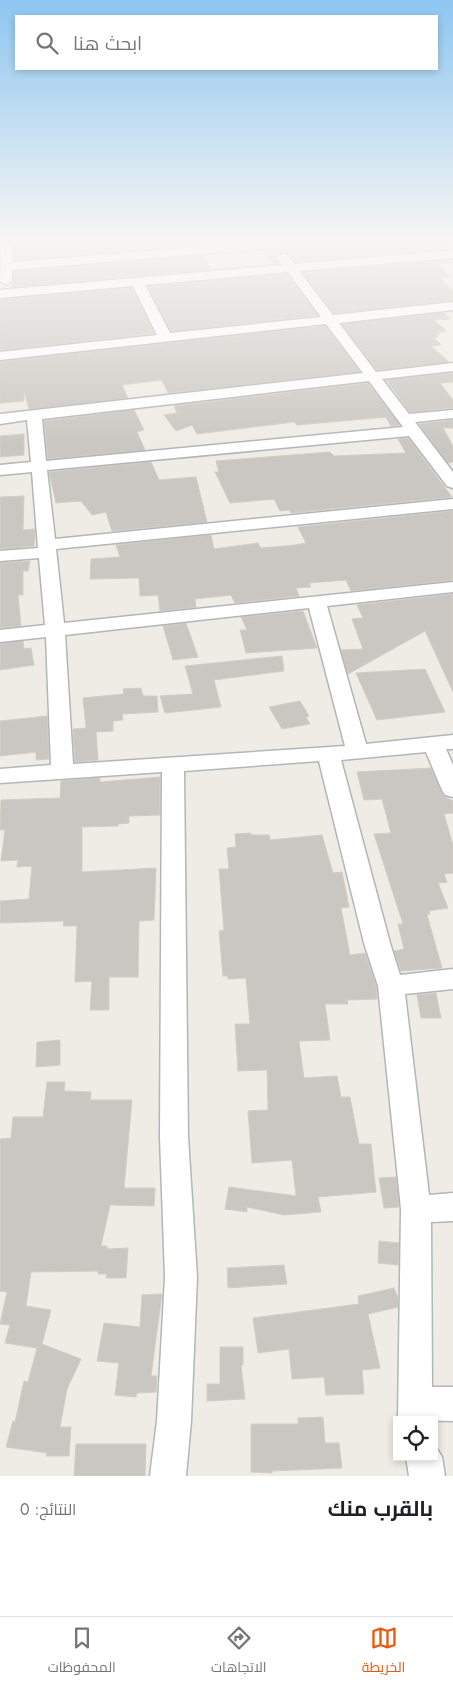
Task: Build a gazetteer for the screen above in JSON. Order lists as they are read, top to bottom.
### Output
{
  "page": {
    "search": "ابحث هنا",
    "heading": ["بالقرب منك", "النتائج: 0"],
    "nav": ["الخريطة", "الاتجاهات", "المحفوظات"]
  }
}
